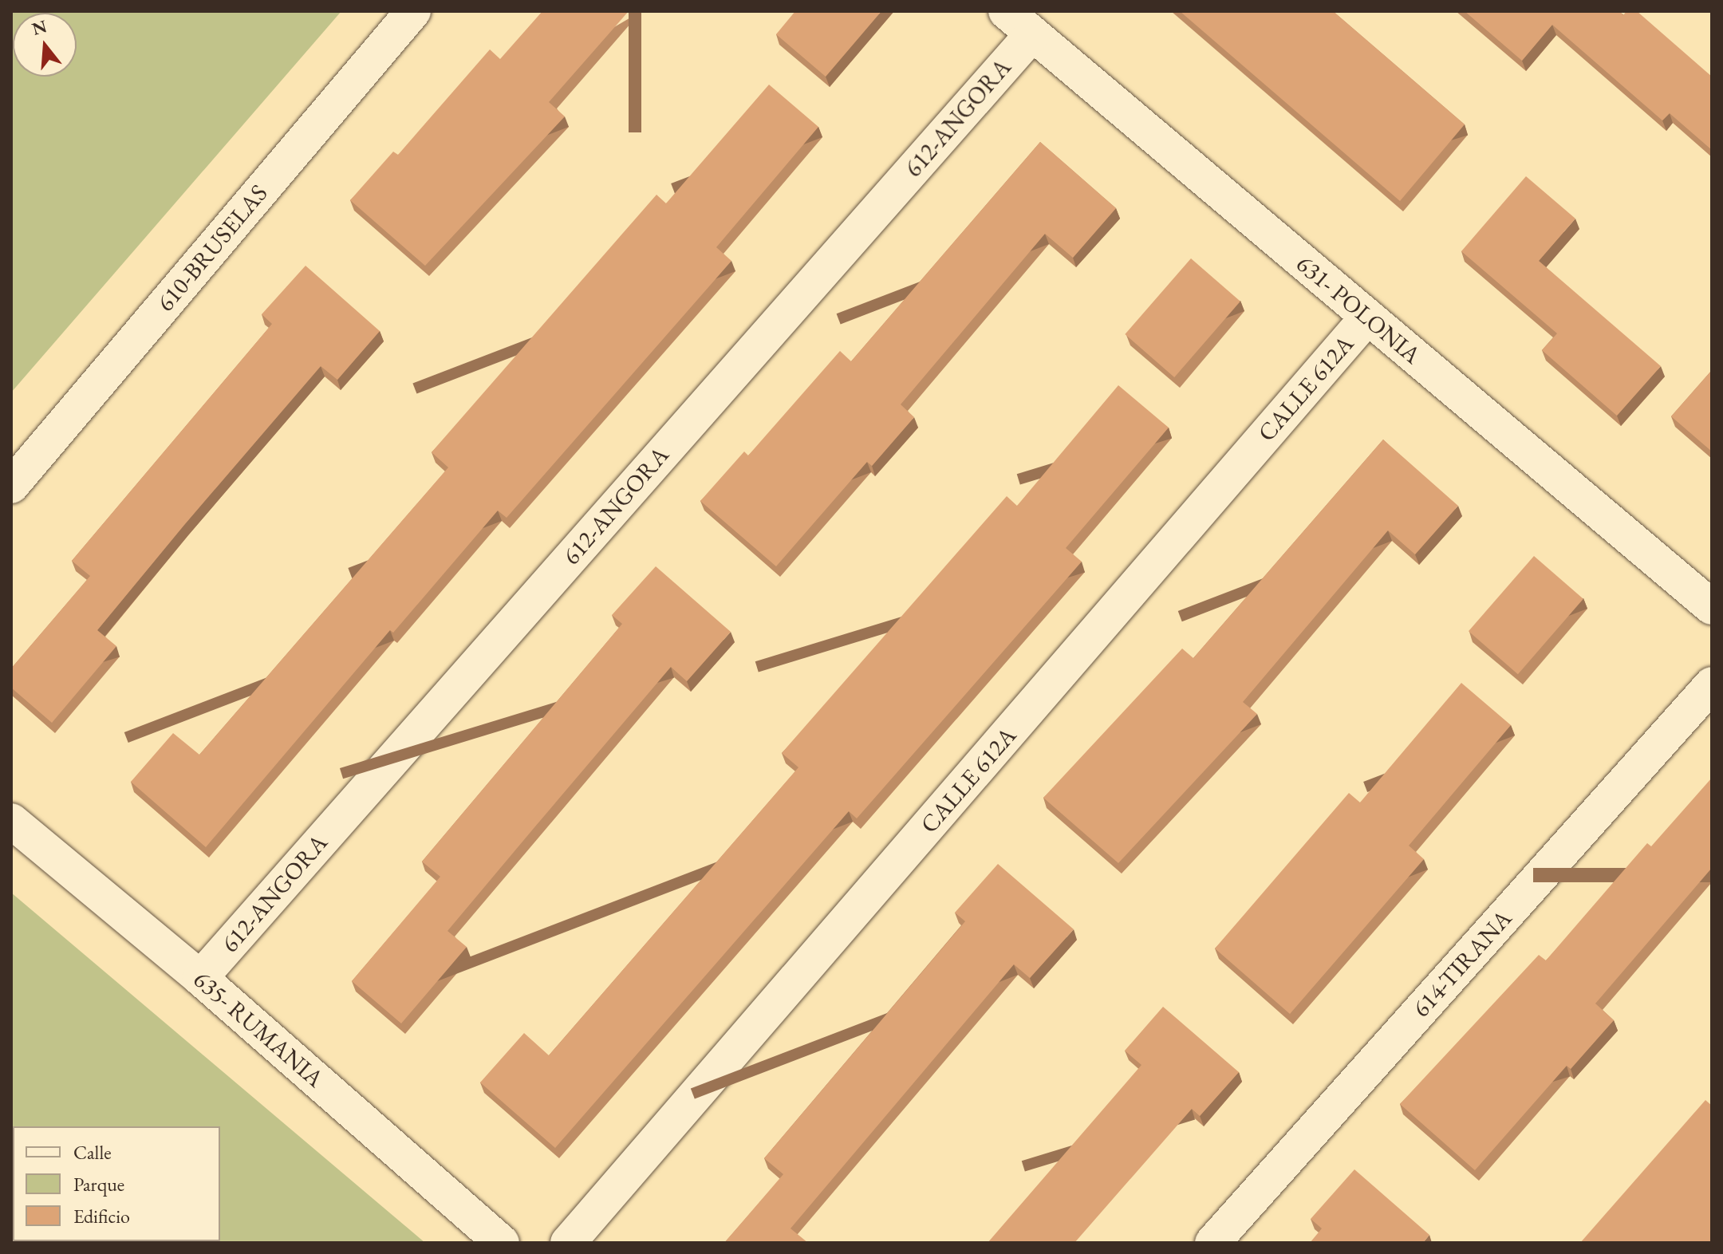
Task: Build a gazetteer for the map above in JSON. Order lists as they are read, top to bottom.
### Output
{
  "streets": {
    "street": [
      "612-ANGORA",
      "610-BRUSELAS",
      "631- POLONIA",
      "CALLE 612A",
      "614-TIRANA",
      "635- RUMANIA"
    ]
  },
  "crossings": [
    ["612-ANGORA", "631- POLONIA"],
    ["612-ANGORA", "635- RUMANIA"],
    ["631- POLONIA", "CALLE 612A"]
  ],
  "legend": ["Calle", "Parque", "Edificio"],
  "north": "top"
}
